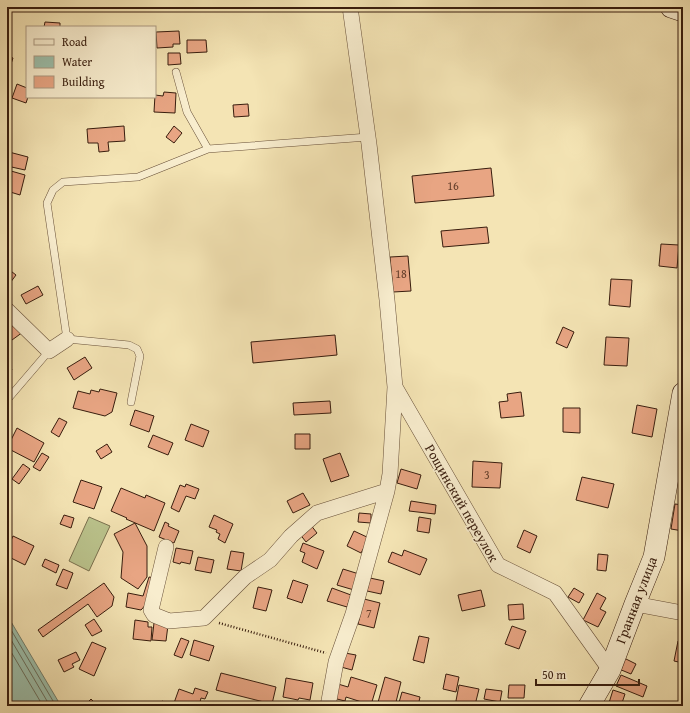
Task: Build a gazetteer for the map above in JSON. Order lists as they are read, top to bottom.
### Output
{
  "streets": {
    "street": ["Рощинский переулок", "Гранная улица"]
  },
  "crossings": [
    ["Рощинский переулок", "Гранная улица"]
  ],
  "house_numbers": [
    "16",
    "18",
    "3",
    "7"
  ],
  "legend": ["Road", "Water", "Building"],
  "scale_bar": "50 m"
}
